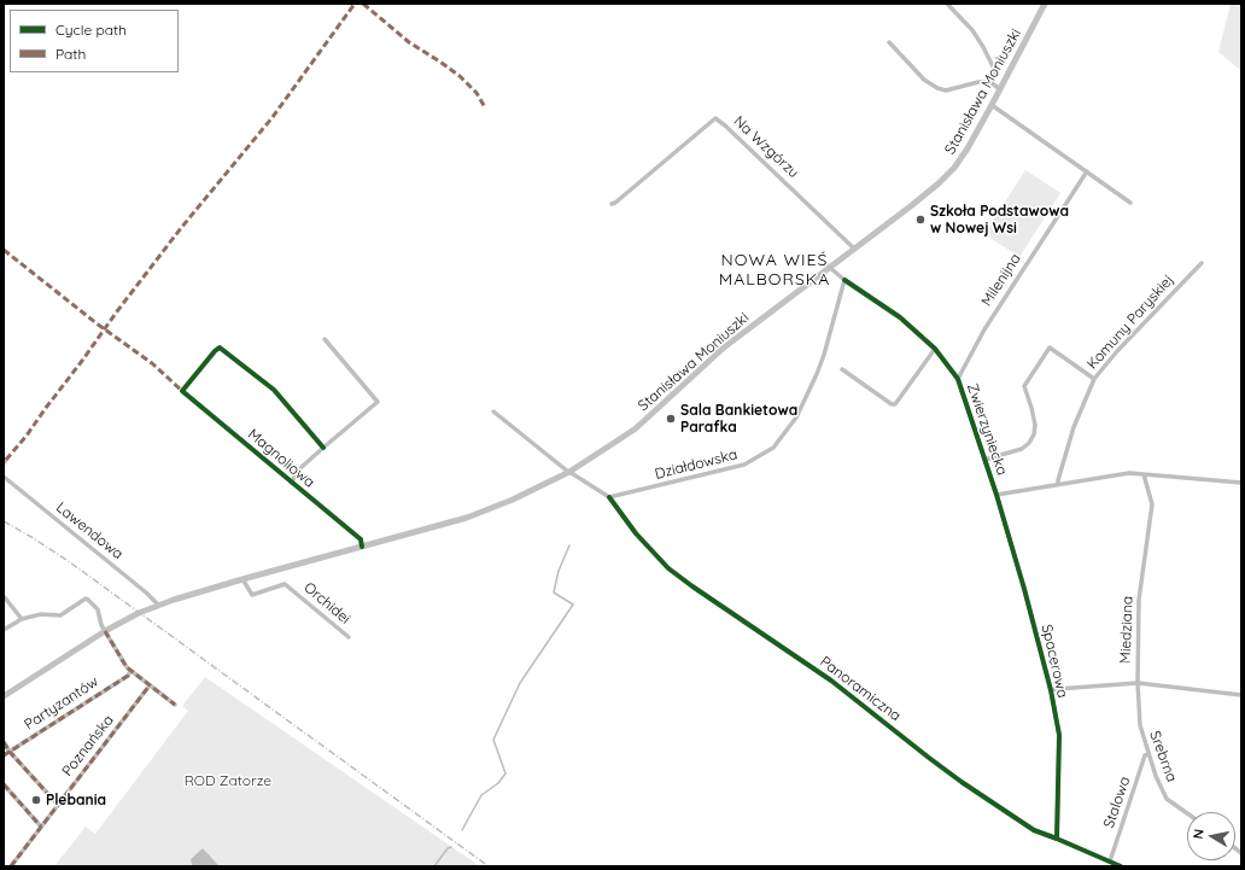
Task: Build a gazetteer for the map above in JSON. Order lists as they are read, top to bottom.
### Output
{
  "streets": {
    "main road": ["Stanisława Moniuszki"],
    "street": [
      "Na Wzgórzu",
      "Milenijna",
      "Komuny Paryskiej",
      "Zwierzyniecka",
      "Magnoliowa",
      "Działdowska",
      "Lawendowa",
      "Orchidei",
      "Miedziana",
      "Spacerowa",
      "Panoramiczna",
      "Partyzantów",
      "Poznańska",
      "Srebrna",
      "Stalowa"
    ]
  },
  "crossings": [
    ["Stanisława Moniuszki", "Na Wzgórzu"],
    ["Stanisława Moniuszki", "Magnoliowa"],
    ["Stanisława Moniuszki", "Lawendowa"],
    ["Stanisława Moniuszki", "Orchidei"],
    ["Milenijna", "Zwierzyniecka"],
    ["Komuny Paryskiej", "Zwierzyniecka"],
    ["Zwierzyniecka", "Działdowska"],
    ["Zwierzyniecka", "Miedziana"],
    ["Zwierzyniecka", "Spacerowa"],
    ["Działdowska", "Panoramiczna"],
    ["Miedziana", "Srebrna"],
    ["Spacerowa", "Panoramiczna"],
    ["Panoramiczna", "Stalowa"],
    ["Srebrna", "Stalowa"]
  ],
  "districts": ["NOWA WIEŚ MALBORSKA"],
  "parks": ["ROD Zatorze"],
  "places": ["Szkoła Podstawowa w Nowej Wsi", "Sala Bankietowa Parafka", "Plebania"],
  "legend": ["Cycle path", "Path"],
  "north": "left"
}
